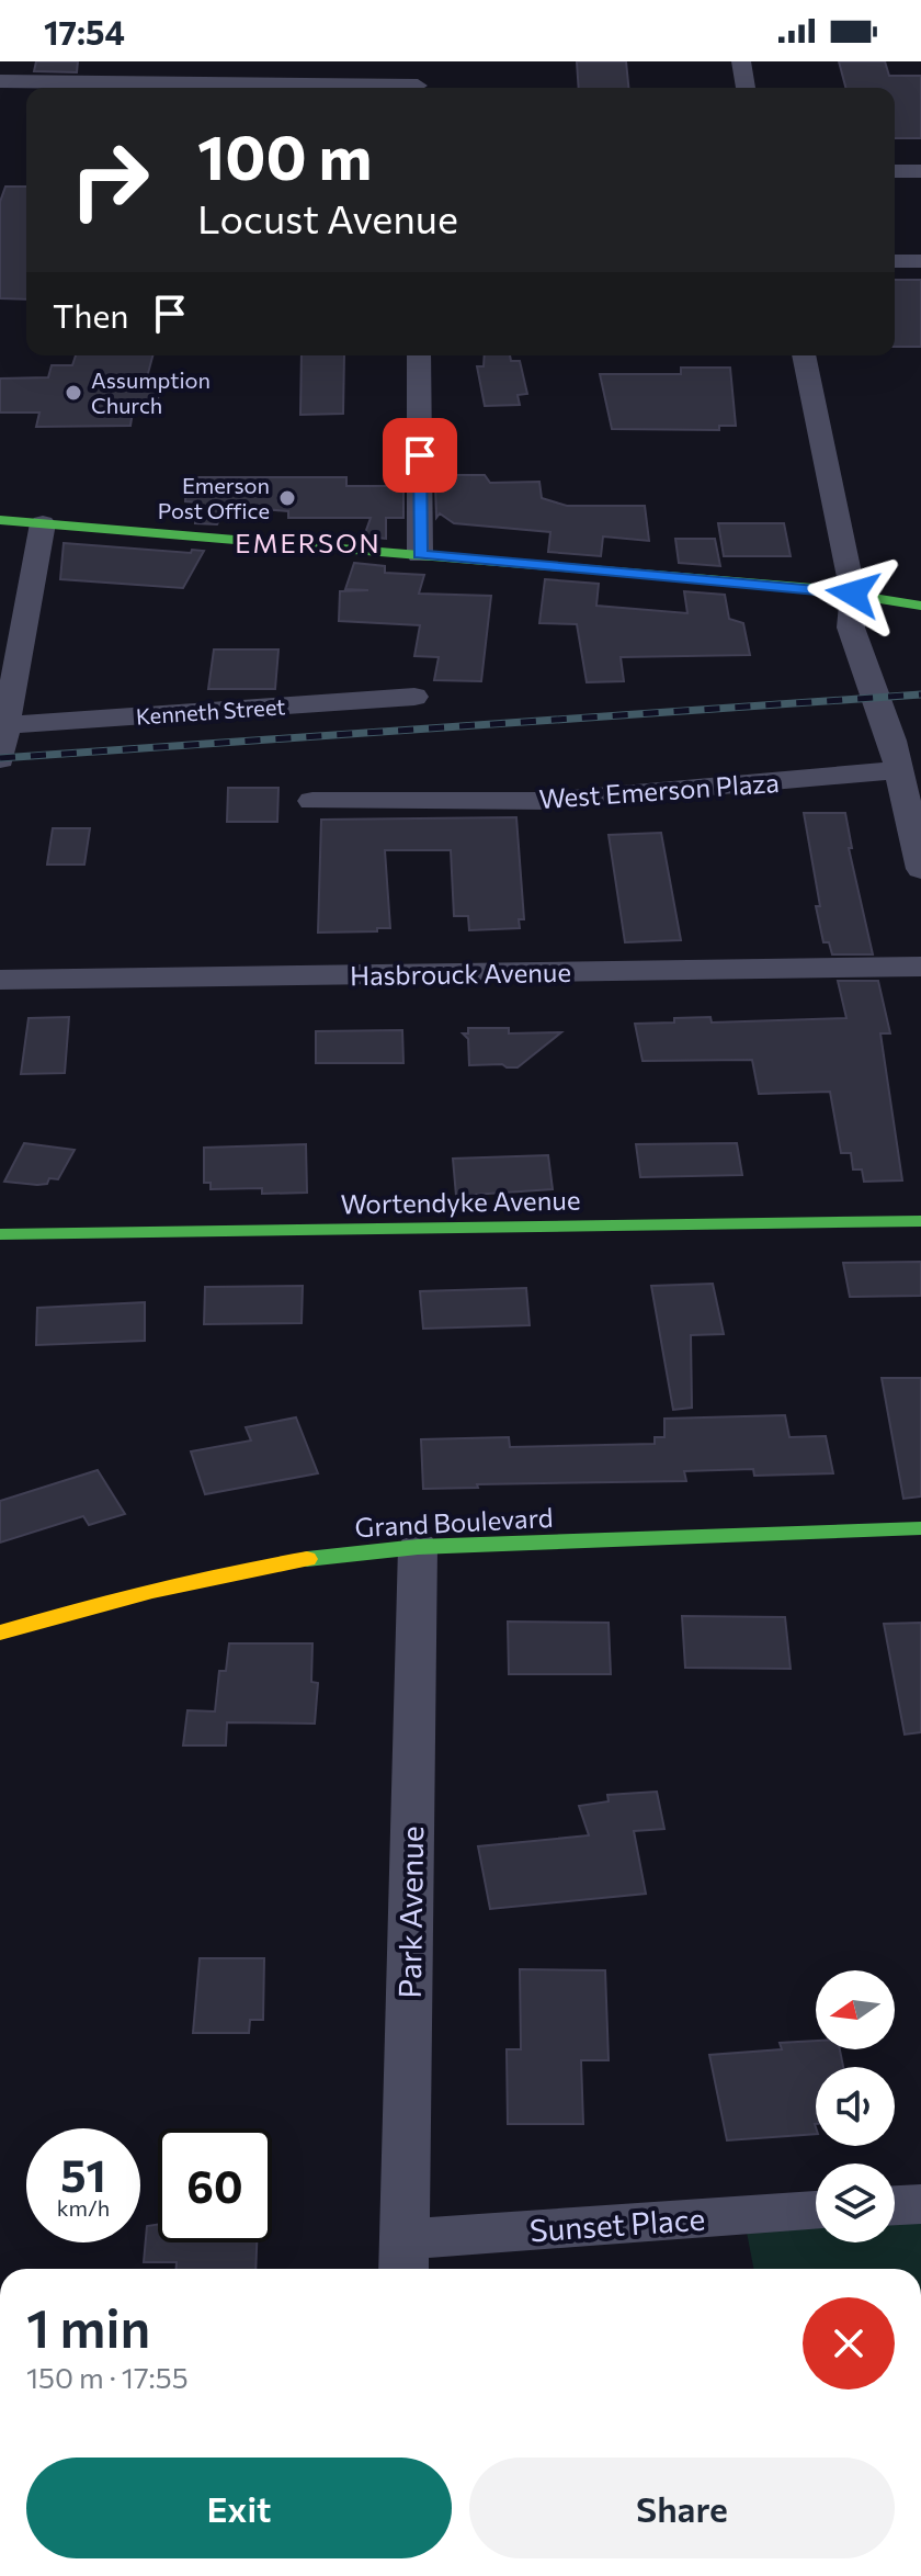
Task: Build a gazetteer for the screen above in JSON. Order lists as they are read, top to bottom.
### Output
{
  "streets": {
    "street": [
      "Kenneth Street",
      "West Emerson Plaza",
      "Hasbrouck Avenue",
      "Wortendyke Avenue",
      "Grand Boulevard",
      "Park Avenue",
      "Sunset Place"
    ]
  },
  "crossings": [
    ["Grand Boulevard", "Park Avenue"],
    ["Park Avenue", "Sunset Place"]
  ],
  "districts": ["EMERSON"],
  "places": ["Assumption Church", "Emerson Post Office"],
  "north": "left",
  "page": {
    "status": "17:54",
    "turn": ["100 m", "Locust Avenue"],
    "then": "Then",
    "speed": "51 km/h",
    "limit": "60",
    "heading": ["1 min", "150 m · 17:55"],
    "buttons": ["Exit", "Share"]
  }
}
